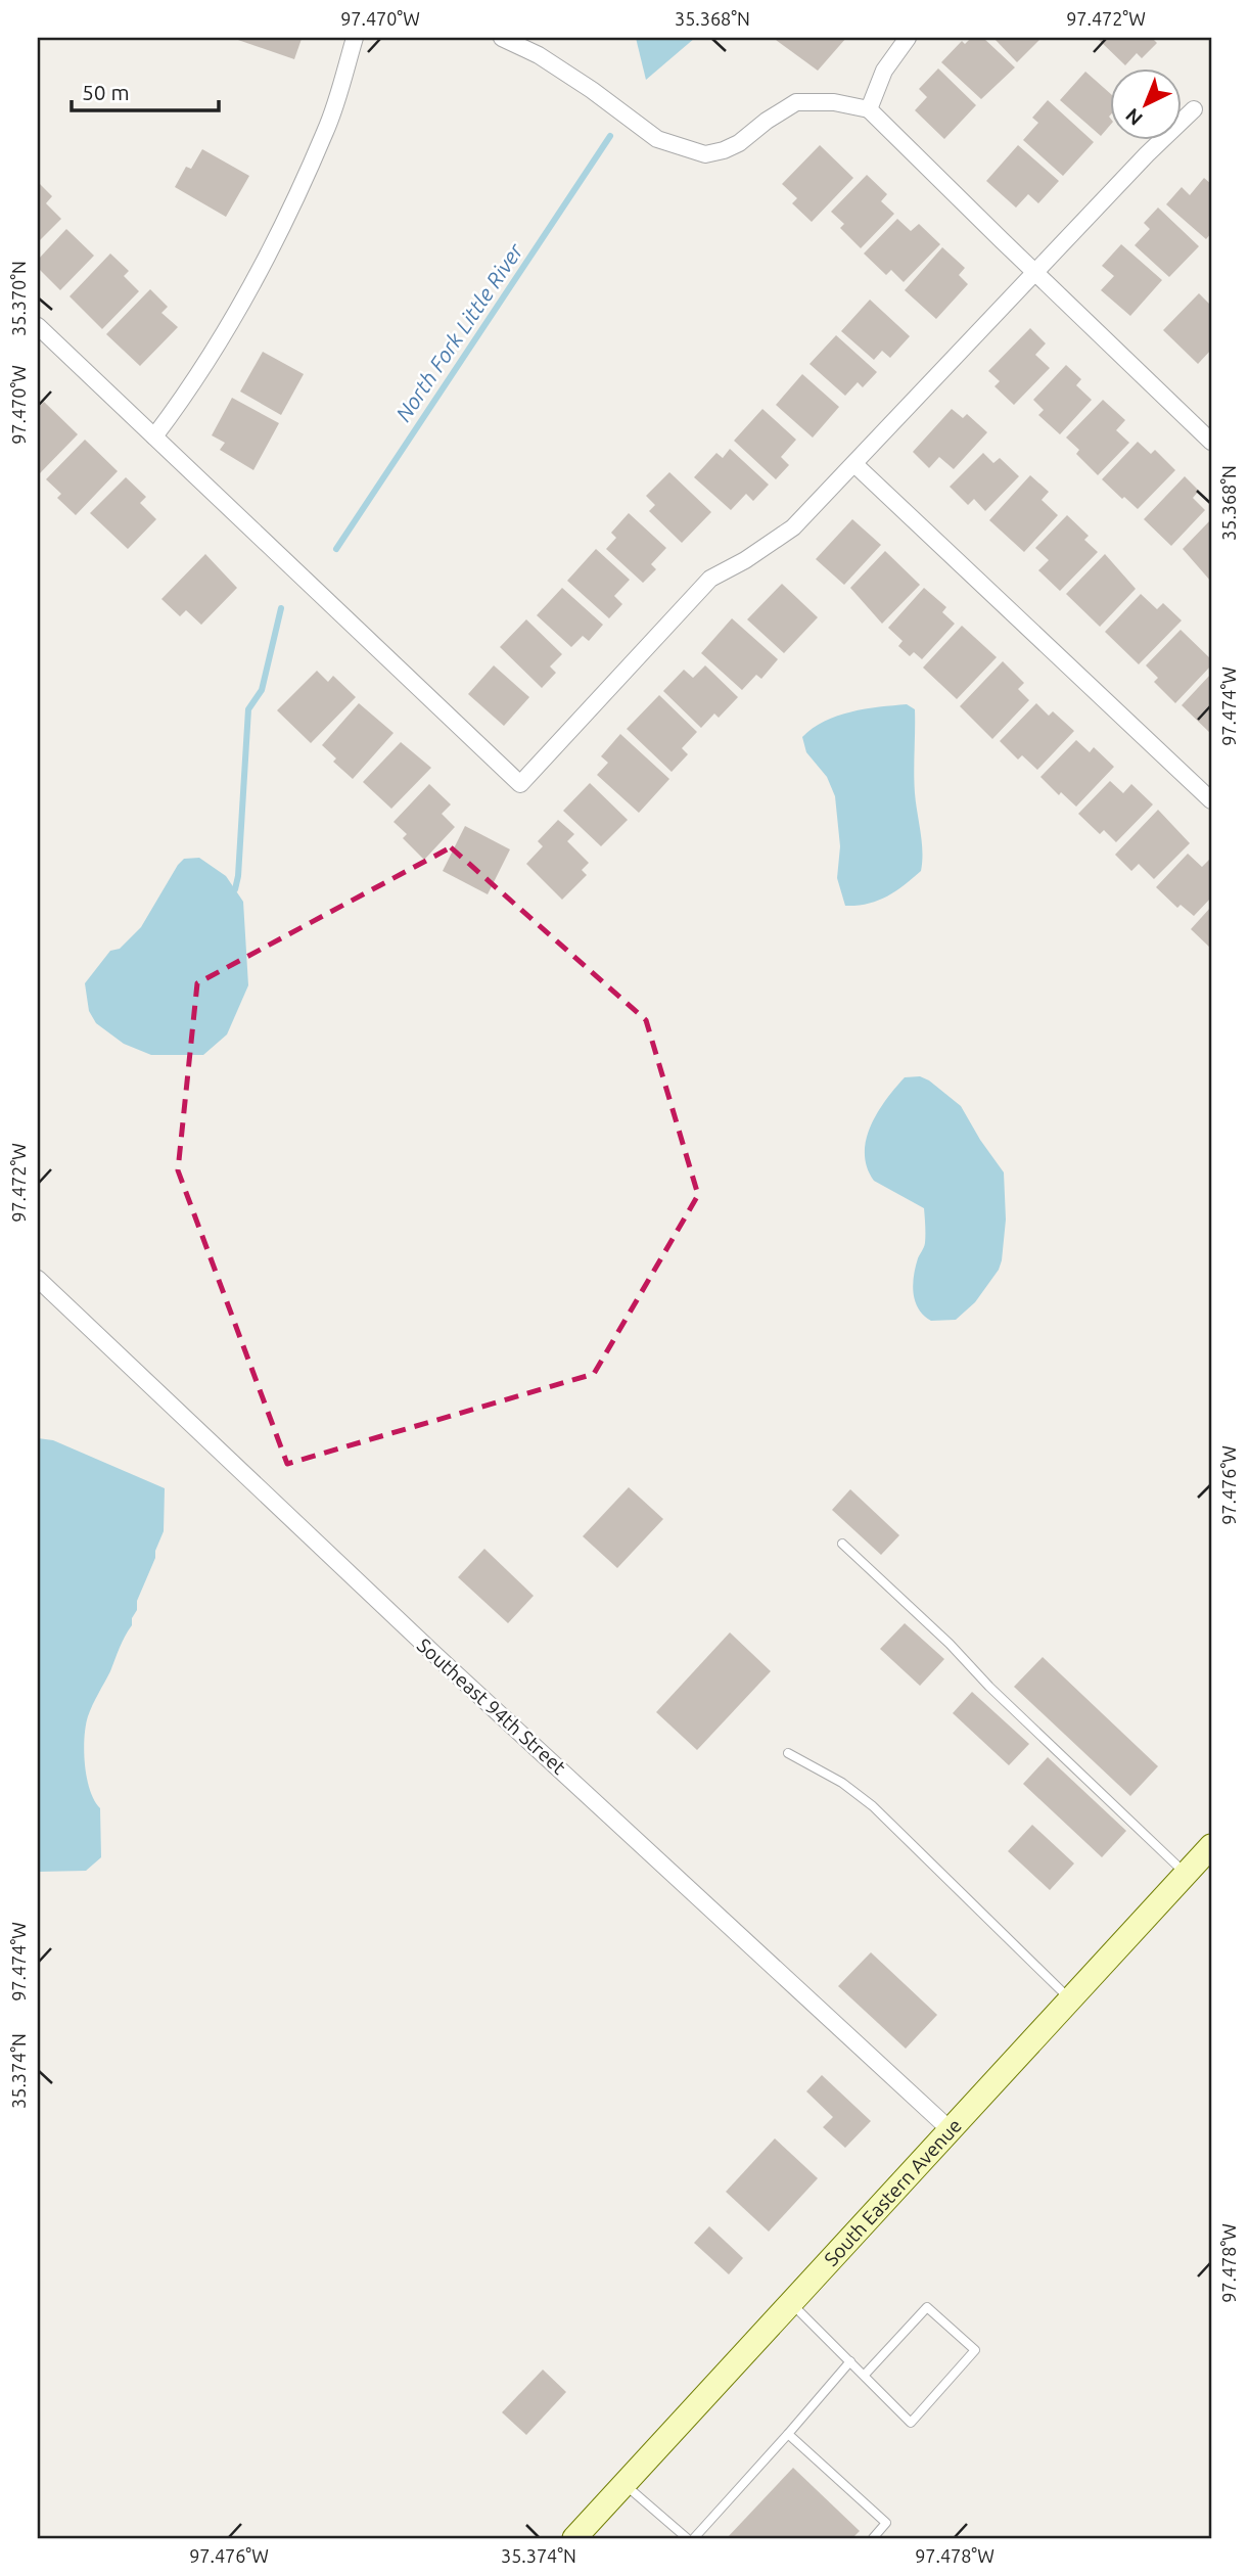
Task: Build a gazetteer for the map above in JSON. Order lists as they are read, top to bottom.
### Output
{
  "streets": {
    "main road": ["South Eastern Avenue"],
    "street": ["Southeast 94th Street"]
  },
  "crossings": [
    ["Southeast 94th Street", "South Eastern Avenue"]
  ],
  "water": ["North Fork Little River"],
  "scale_bar": "50 m",
  "north": "bottom left",
  "coordinates": [
    "97.470°W",
    "35.368°N",
    "97.472°W",
    "35.370°N",
    "97.474°W",
    "97.476°W",
    "35.374°N",
    "97.478°W"
  ]
}
